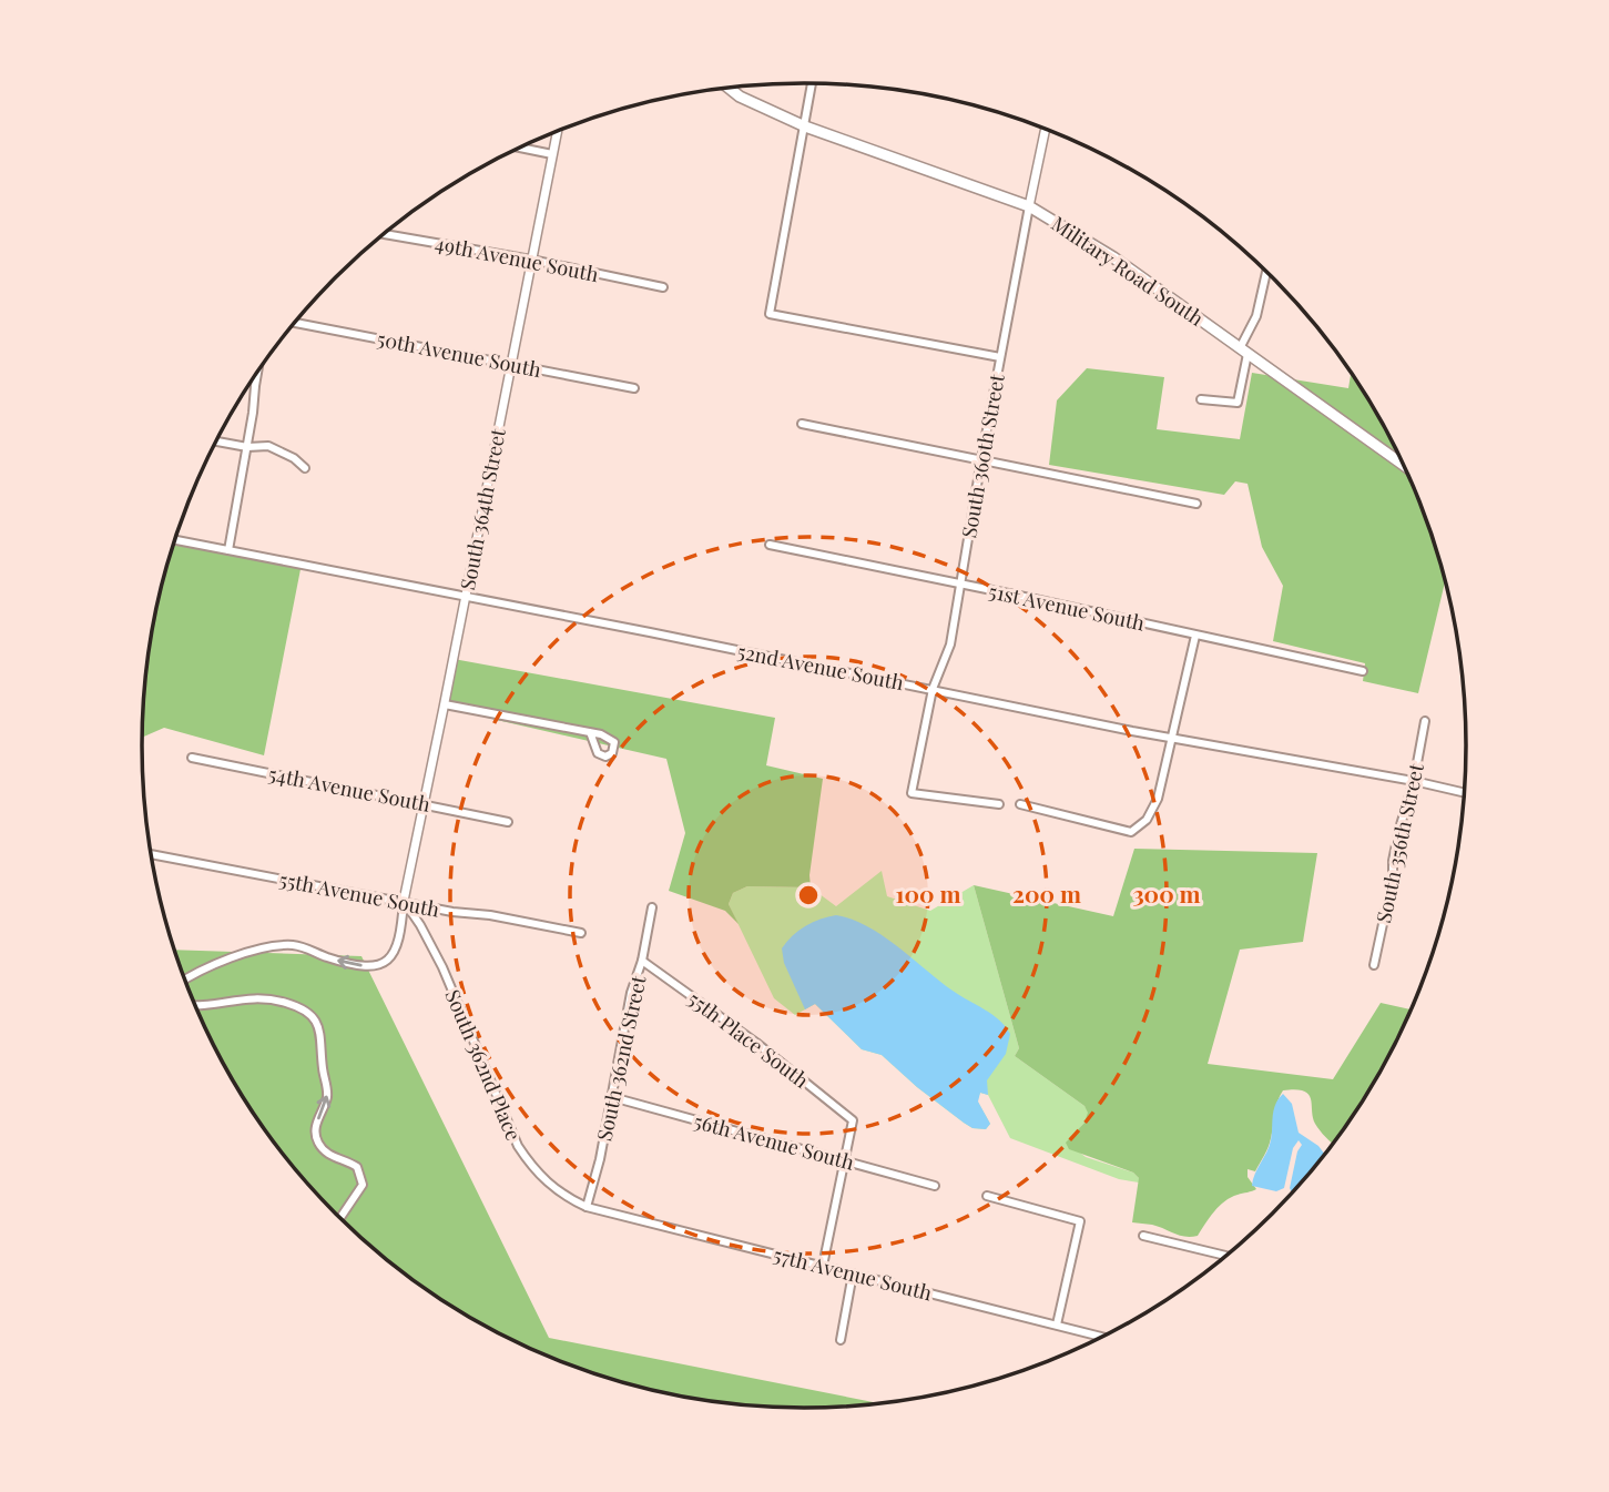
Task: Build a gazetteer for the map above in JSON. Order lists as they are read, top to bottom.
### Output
{
  "streets": {
    "main road": ["Military Road South"],
    "street": [
      "49th Avenue South",
      "50th Avenue South",
      "South 360th Street",
      "South 364th Street",
      "51st Avenue South",
      "52nd Avenue South",
      "54th Avenue South",
      "South 356th Street",
      "55th Avenue South",
      "55th Place South",
      "South 362nd Street",
      "South 362nd Place",
      "56th Avenue South",
      "57th Avenue South"
    ]
  },
  "crossings": [
    ["49th Avenue South", "South 364th Street"],
    ["Military Road South", "South 360th Street"],
    ["50th Avenue South", "South 364th Street"],
    ["South 360th Street", "51st Avenue South"],
    ["South 360th Street", "52nd Avenue South"],
    ["South 364th Street", "52nd Avenue South"],
    ["South 364th Street", "54th Avenue South"],
    ["South 364th Street", "55th Avenue South"],
    ["South 364th Street", "South 362nd Place"],
    ["52nd Avenue South", "South 356th Street"],
    ["55th Avenue South", "South 362nd Place"],
    ["55th Place South", "South 362nd Street"],
    ["55th Place South", "56th Avenue South"],
    ["South 362nd Street", "South 362nd Place"],
    ["South 362nd Street", "56th Avenue South"],
    ["South 362nd Street", "57th Avenue South"],
    ["South 362nd Place", "57th Avenue South"]
  ],
  "rings": ["100 m", "200 m", "300 m"]
}
